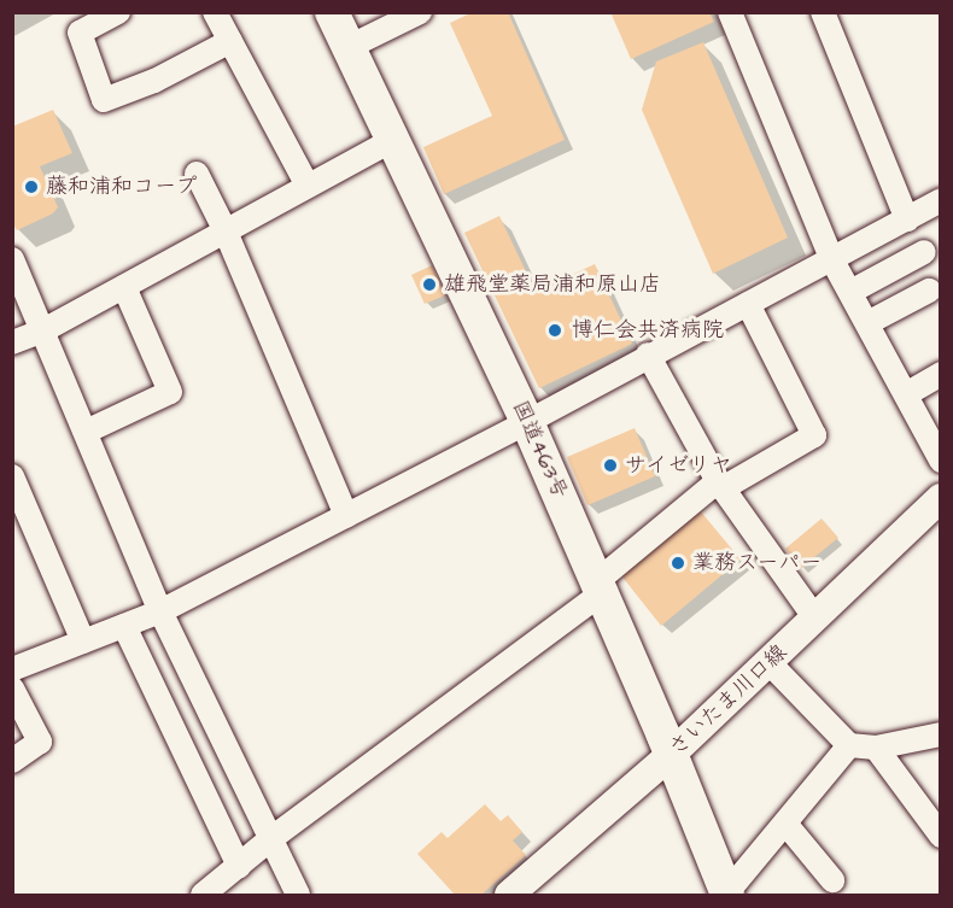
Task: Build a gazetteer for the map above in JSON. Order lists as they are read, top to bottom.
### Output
{
  "streets": {
    "highway": ["国道463号"],
    "main road": ["さいたま川口線"]
  },
  "crossings": [
    ["国道463号", "さいたま川口線"]
  ],
  "places": [
    "藤和浦和コープ",
    "雄飛堂薬局浦和原山店",
    "博仁会共済病院",
    "サイゼリヤ",
    "業務スーパー"
  ]
}
